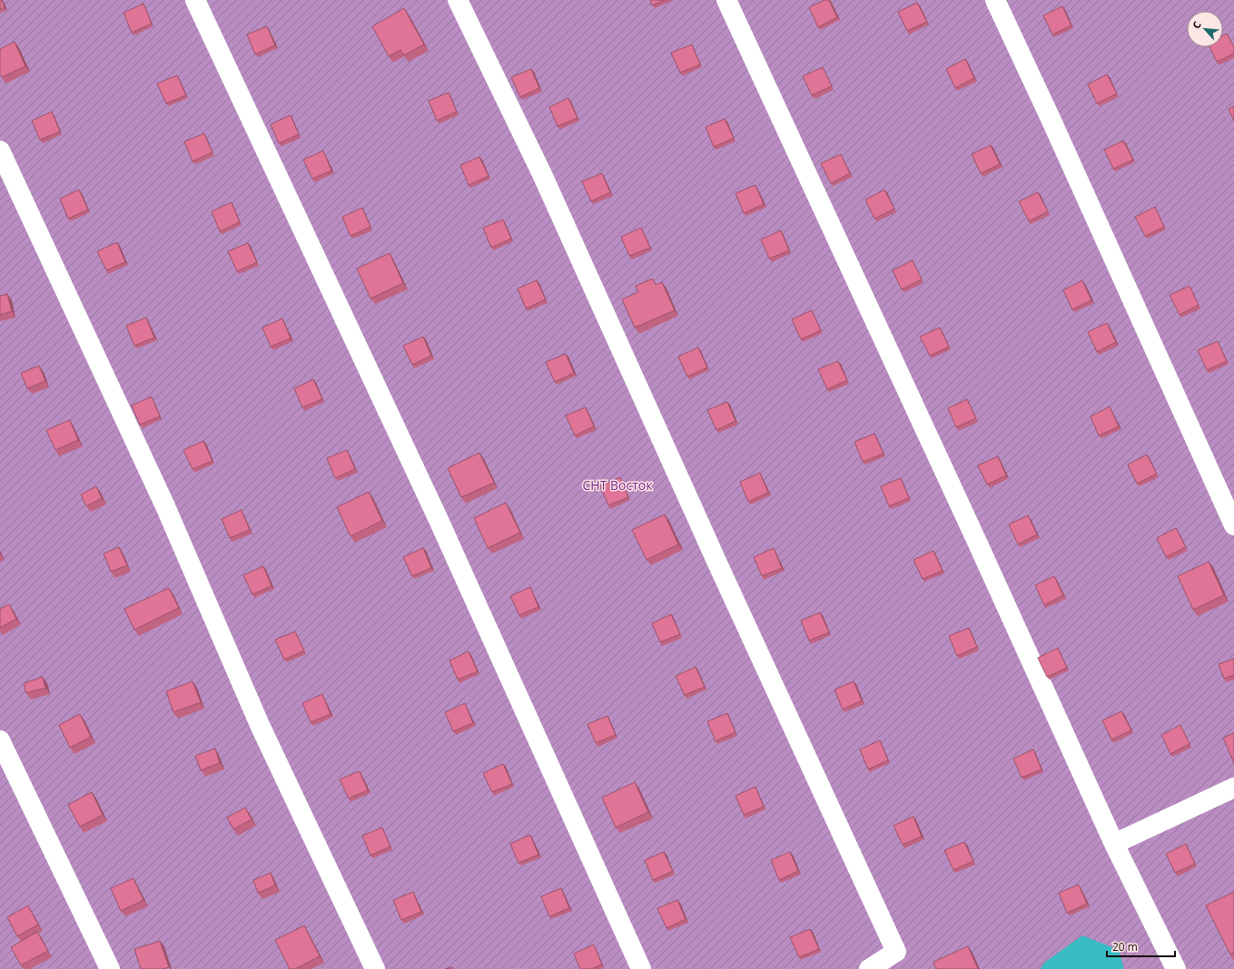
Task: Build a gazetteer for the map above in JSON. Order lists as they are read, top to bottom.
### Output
{
  "parks": ["СНТ Восток"],
  "scale_bar": "20 m",
  "north": "top left"
}
